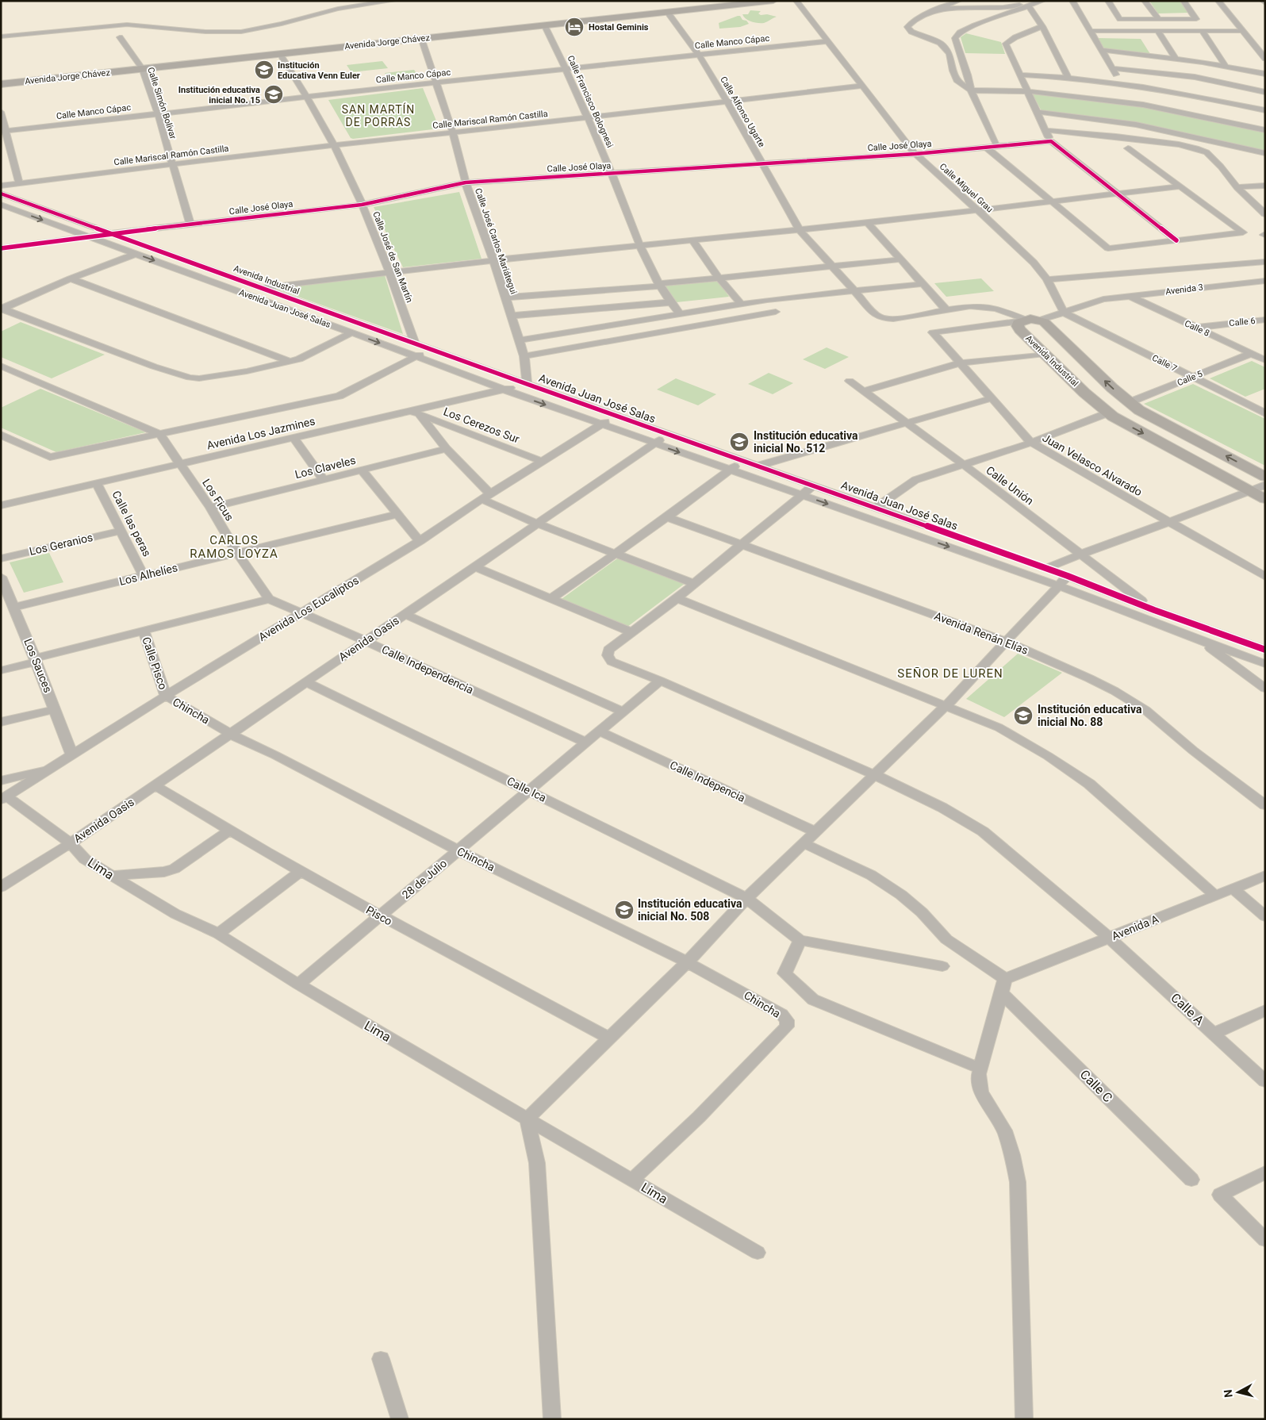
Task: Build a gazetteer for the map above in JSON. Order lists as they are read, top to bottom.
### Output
{
  "streets": {
    "main road": ["Avenida Jorge Chávez", "Avenida Industrial"],
    "street": [
      "Calle Manco Cápac",
      "Calle Francisco Bolognesi",
      "Calle Simón Bolívar",
      "Calle Alfonso Ugarte",
      "Calle Mariscal Ramón Castilla",
      "Calle José Olaya",
      "Calle Miguel Grau",
      "Calle José Carlos Mariátegui",
      "Calle José de San Martín",
      "Avenida 3",
      "Avenida Juan José Salas",
      "Calle 6",
      "Calle 8",
      "Calle 7",
      "Calle 5",
      "Los Cerezos Sur",
      "Avenida Los Jazmines",
      "Juan Velasco Alvarado",
      "Los Claveles",
      "Calle Unión",
      "Los Ficus",
      "Calle las peras",
      "Los Geranios",
      "Los Alhelíes",
      "Avenida Los Eucaliptos",
      "Avenida Renán Elías",
      "Avenida Oasis",
      "Calle Pisco",
      "Los Sauces",
      "Calle Independencia",
      "Chincha",
      "Calle Indepencia",
      "Calle Ica",
      "Lima",
      "28 de Julio",
      "Pisco",
      "Avenida A",
      "Calle A",
      "Calle C"
    ]
  },
  "crossings": [
    ["Avenida Jorge Chávez", "Calle Francisco Bolognesi"],
    ["Avenida Jorge Chávez", "Calle Simón Bolívar"],
    ["Avenida Jorge Chávez", "Calle Alfonso Ugarte"],
    ["Avenida Jorge Chávez", "Calle José Carlos Mariátegui"],
    ["Avenida Jorge Chávez", "Calle José de San Martín"],
    ["Calle Manco Cápac", "Calle Francisco Bolognesi"],
    ["Calle Manco Cápac", "Calle Simón Bolívar"],
    ["Calle Manco Cápac", "Calle Alfonso Ugarte"],
    ["Calle Manco Cápac", "Calle Miguel Grau"],
    ["Calle Manco Cápac", "Calle José Carlos Mariátegui"],
    ["Calle Manco Cápac", "Calle José de San Martín"],
    ["Calle Francisco Bolognesi", "Calle Mariscal Ramón Castilla"],
    ["Calle Francisco Bolognesi", "Calle José Olaya"],
    ["Calle Simón Bolívar", "Calle Mariscal Ramón Castilla"],
    ["Calle Simón Bolívar", "Calle José Olaya"],
    ["Calle Alfonso Ugarte", "Calle Mariscal Ramón Castilla"],
    ["Calle Alfonso Ugarte", "Calle José Olaya"],
    ["Calle Mariscal Ramón Castilla", "Calle Miguel Grau"],
    ["Calle Mariscal Ramón Castilla", "Calle José Carlos Mariátegui"],
    ["Calle Mariscal Ramón Castilla", "Calle José de San Martín"],
    ["Calle José Olaya", "Calle Miguel Grau"],
    ["Calle José Olaya", "Calle José Carlos Mariátegui"],
    ["Calle José Olaya", "Calle José de San Martín"],
    ["Calle José Olaya", "Avenida Industrial"],
    ["Calle José Olaya", "Avenida Juan José Salas"],
    ["Calle Miguel Grau", "Avenida 3"],
    ["Calle Miguel Grau", "Calle 7"],
    ["Calle José Carlos Mariátegui", "Avenida Industrial"],
    ["Calle José Carlos Mariátegui", "Avenida Juan José Salas"],
    ["Calle José Carlos Mariátegui", "Avenida Los Jazmines"],
    ["Calle José de San Martín", "Avenida Industrial"],
    ["Avenida Industrial", "Avenida 3"],
    ["Avenida Industrial", "Avenida Juan José Salas"],
    ["Avenida Industrial", "Calle 5"],
    ["Avenida Industrial", "Avenida Los Jazmines"],
    ["Avenida Industrial", "Juan Velasco Alvarado"],
    ["Avenida 3", "Calle 8"],
    ["Avenida 3", "Calle 7"],
    ["Avenida 3", "Juan Velasco Alvarado"],
    ["Avenida Juan José Salas", "Avenida Los Jazmines"],
    ["Avenida Juan José Salas", "Calle Unión"],
    ["Avenida Juan José Salas", "Avenida Los Eucaliptos"],
    ["Avenida Juan José Salas", "Avenida Oasis"],
    ["Avenida Juan José Salas", "Calle A"],
    ["Calle 6", "Calle 8"],
    ["Calle 8", "Calle 5"],
    ["Calle 7", "Calle 5"],
    ["Los Cerezos Sur", "Avenida Los Jazmines"],
    ["Los Cerezos Sur", "Avenida Los Eucaliptos"],
    ["Avenida Los Jazmines", "Los Ficus"],
    ["Avenida Los Jazmines", "Calle las peras"],
    ["Los Claveles", "Los Ficus"],
    ["Los Ficus", "Los Alhelíes"],
    ["Los Ficus", "Calle Independencia"],
    ["Calle las peras", "Los Geranios"],
    ["Calle las peras", "Los Alhelíes"],
    ["Los Alhelíes", "Los Sauces"],
    ["Avenida Los Eucaliptos", "Calle Pisco"],
    ["Avenida Los Eucaliptos", "Los Sauces"],
    ["Avenida Los Eucaliptos", "Calle Independencia"],
    ["Avenida Los Eucaliptos", "Chincha"],
    ["Avenida Los Eucaliptos", "Lima"],
    ["Avenida Renán Elías", "Calle A"],
    ["Avenida Oasis", "Calle Independencia"],
    ["Avenida Oasis", "Chincha"],
    ["Avenida Oasis", "Calle Ica"],
    ["Avenida Oasis", "Lima"],
    ["Avenida Oasis", "Pisco"],
    ["Calle Pisco", "Chincha"],
    ["Calle Independencia", "28 de Julio"],
    ["Chincha", "Lima"],
    ["Chincha", "28 de Julio"],
    ["Calle Indepencia", "28 de Julio"],
    ["Calle Ica", "28 de Julio"],
    ["Lima", "28 de Julio"],
    ["28 de Julio", "Pisco"],
    ["28 de Julio", "Calle A"],
    ["Avenida A", "Calle A"],
    ["Avenida A", "Calle C"]
  ],
  "districts": ["SAN MARTÍN DE PORRAS", "CARLOS RAMOS LOYZA", "SEÑOR DE LUREN"],
  "places": {
    "hotel": ["Hostal Geminis"],
    "school or university": [
      "Institución Educativa Venn Euler",
      "Institución educativa inicial No. 15",
      "Institución educativa inicial No. 512",
      "Institución educativa inicial No. 88",
      "Institución educativa inicial No. 508"
    ]
  },
  "north": "left"
}
